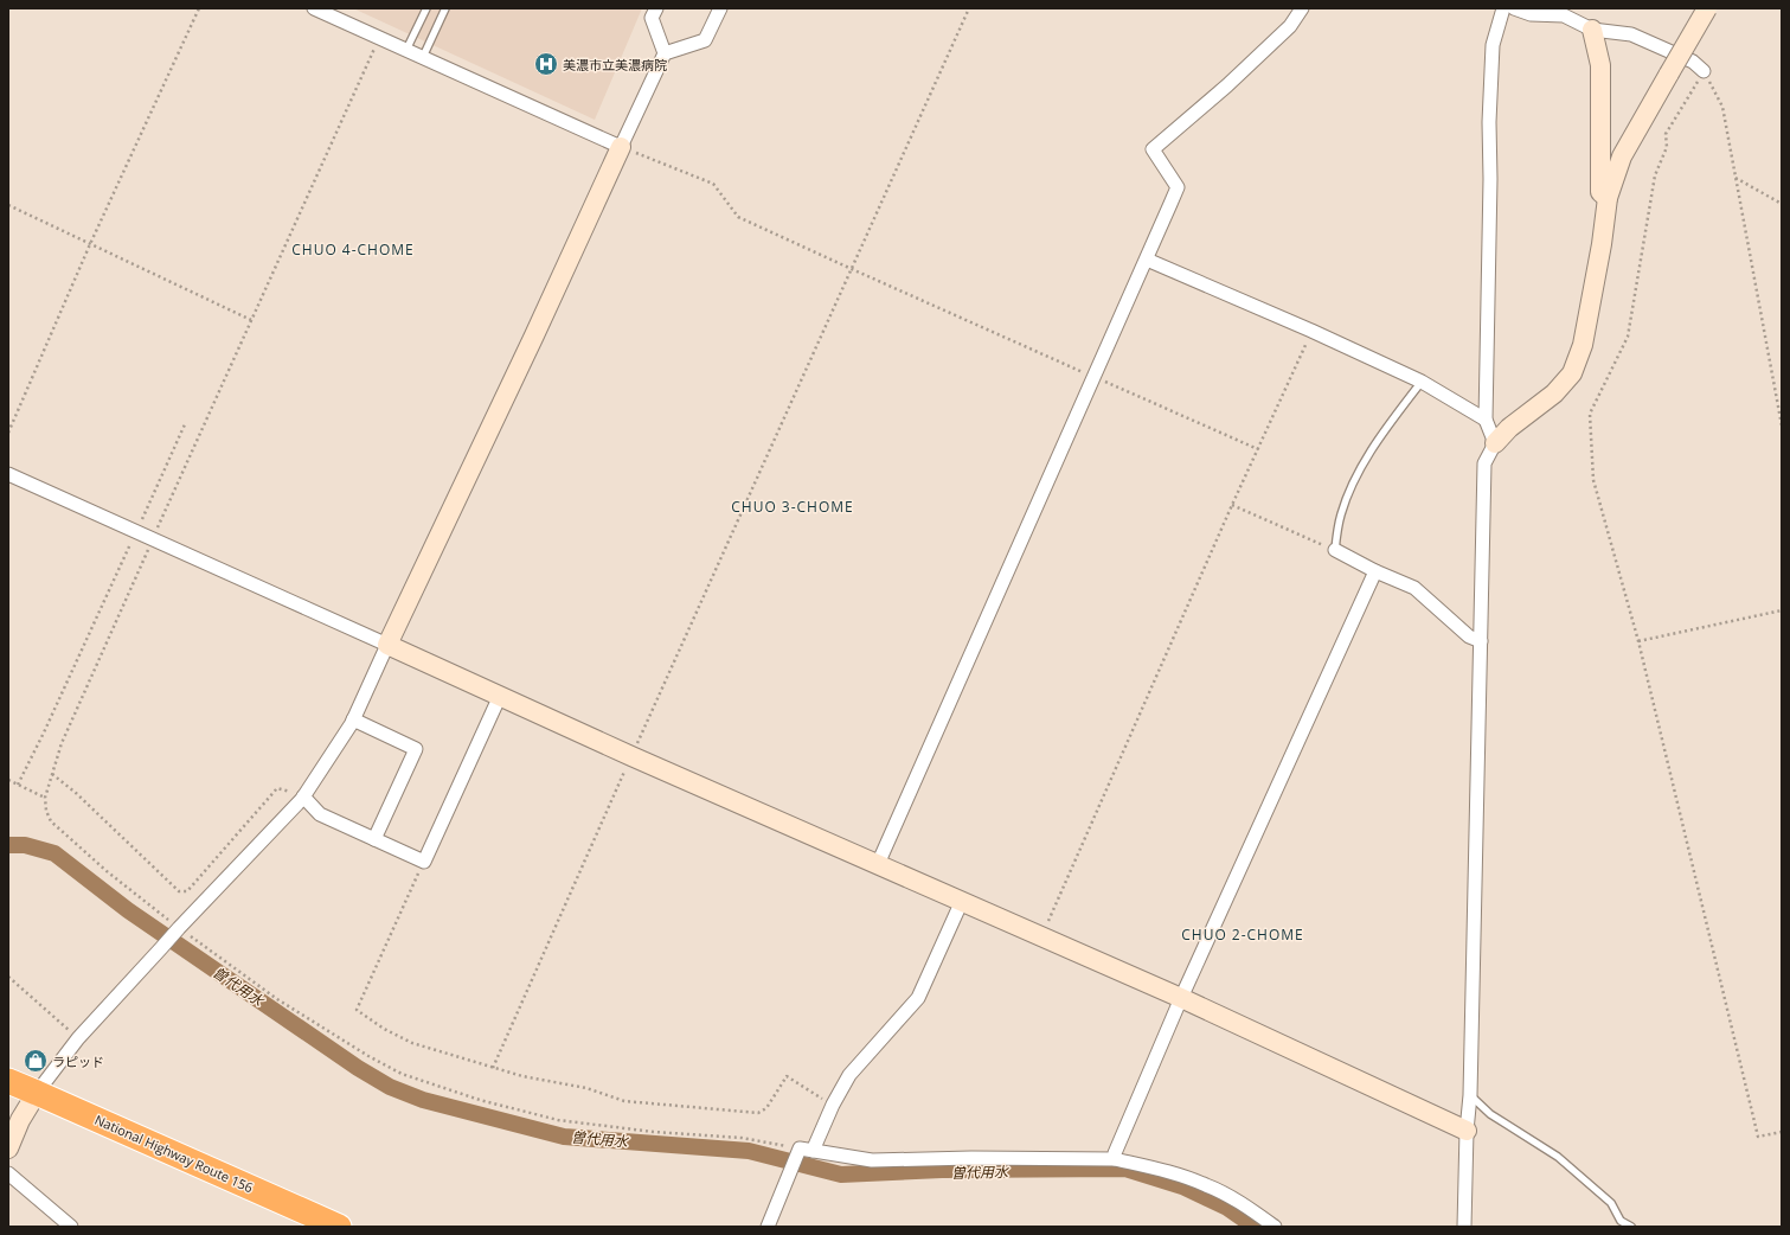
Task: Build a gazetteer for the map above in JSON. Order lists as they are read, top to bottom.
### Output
{
  "streets": {
    "highway": ["National Highway Route 156"]
  },
  "districts": ["CHUO 4-CHOME", "CHUO 3-CHOME", "CHUO 2-CHOME"],
  "water": ["曽代用水"],
  "places": {
    "hospital": ["美濃市立美濃病院"],
    "shop": ["ラピッド"]
  }
}
